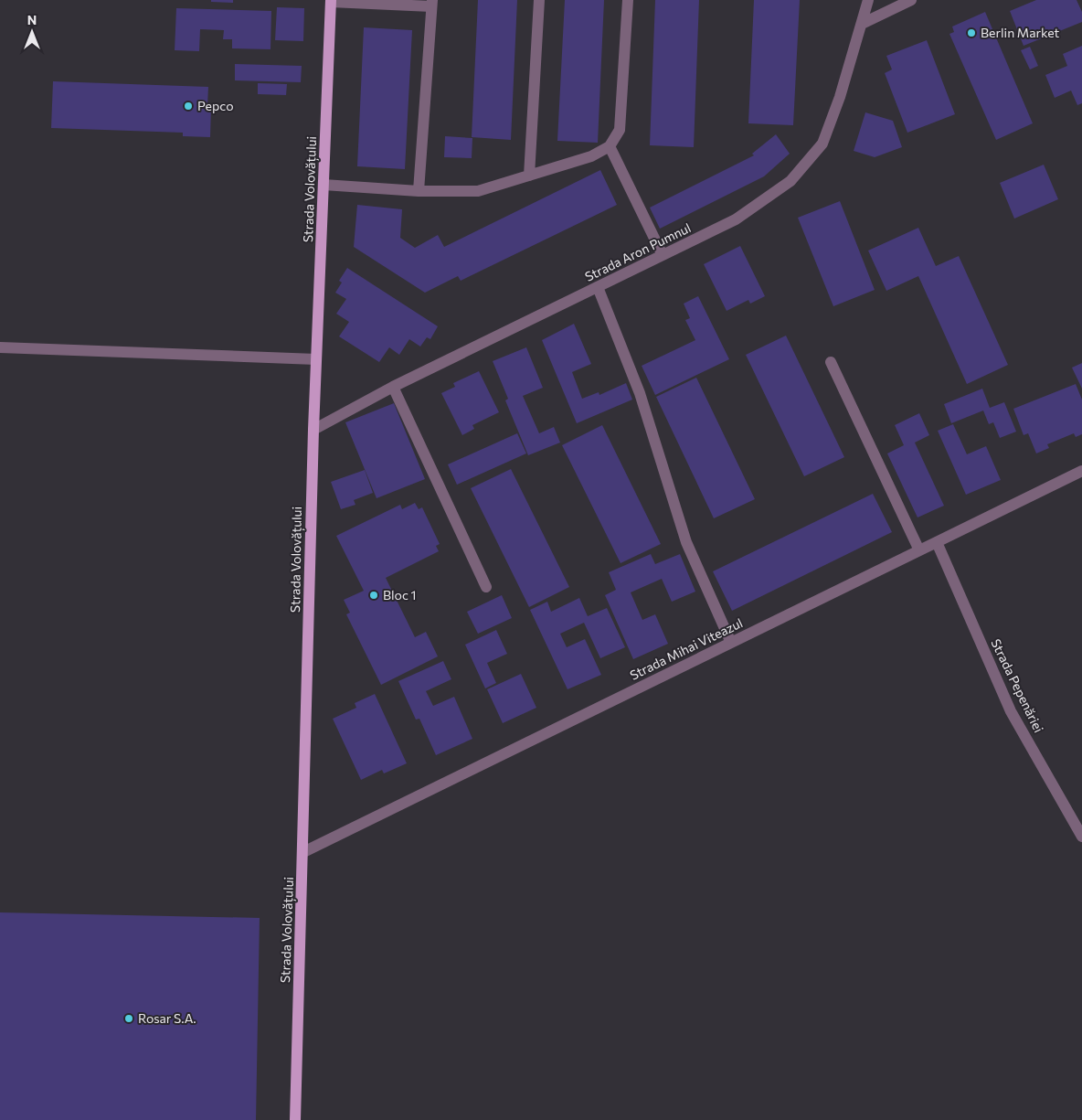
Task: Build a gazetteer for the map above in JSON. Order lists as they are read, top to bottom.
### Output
{
  "streets": {
    "main road": ["Strada Volovățului"],
    "street": ["Strada Aron Pumnul", "Strada Mihai Viteazul", "Strada Pepenăriei"]
  },
  "crossings": [
    ["Strada Volovățului", "Strada Aron Pumnul"],
    ["Strada Volovățului", "Strada Mihai Viteazul"],
    ["Strada Mihai Viteazul", "Strada Pepenăriei"]
  ],
  "places": [
    "Berlin Market",
    "Pepco",
    "Bloc 1",
    "Rosar S.A."
  ],
  "north": "top"
}
